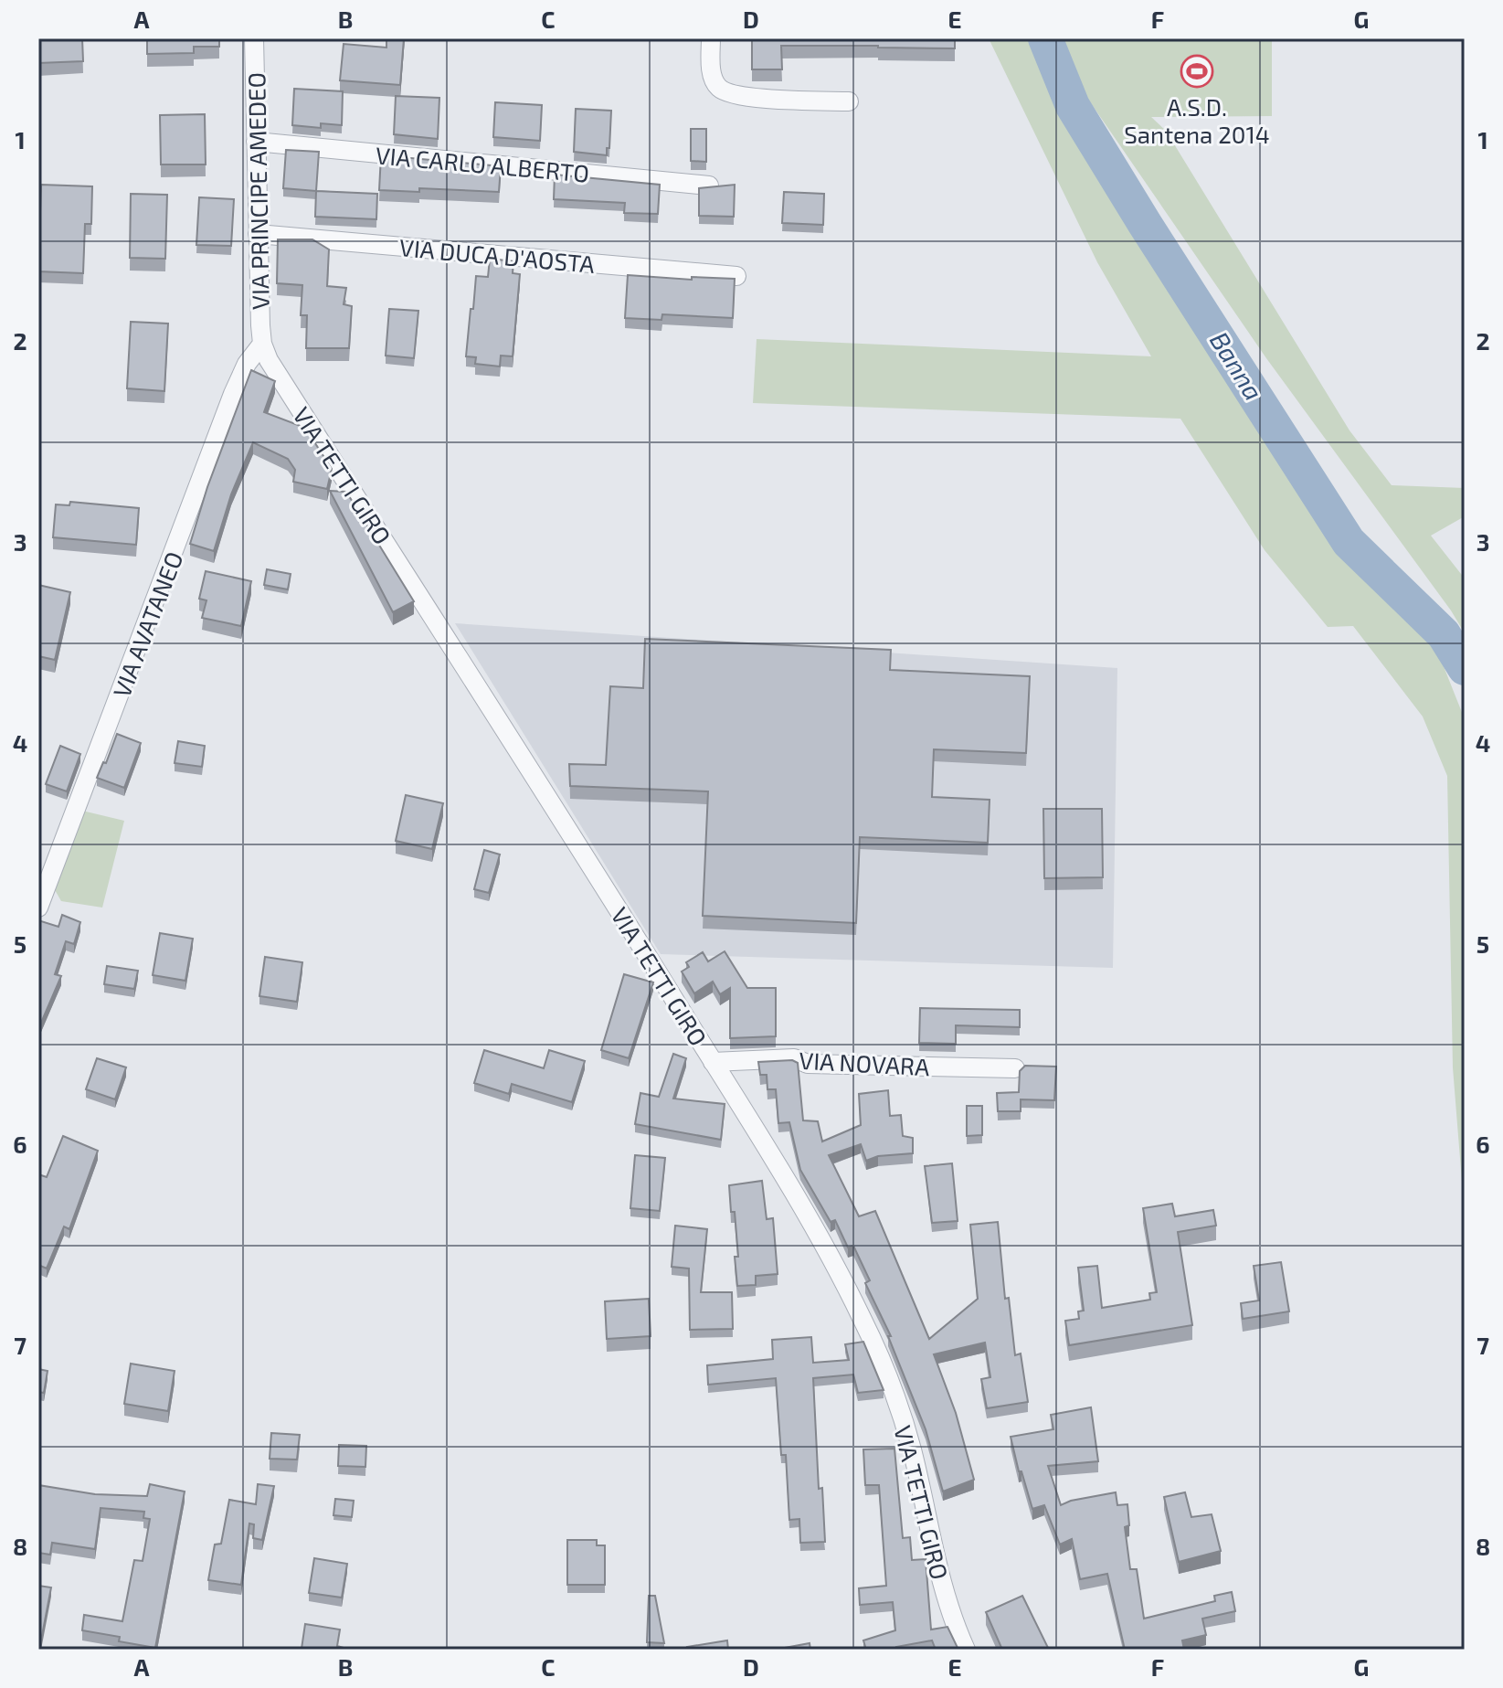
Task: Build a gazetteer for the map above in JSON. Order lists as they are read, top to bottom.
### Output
{
  "streets": {
    "street": [
      "VIA CARLO ALBERTO",
      "VIA PRINCIPE AMEDEO",
      "VIA DUCA D'AOSTA",
      "VIA TETTI GIRO",
      "VIA AVATANEO",
      "VIA NOVARA"
    ]
  },
  "crossings": [
    ["VIA CARLO ALBERTO", "VIA PRINCIPE AMEDEO"],
    ["VIA PRINCIPE AMEDEO", "VIA DUCA D'AOSTA"],
    ["VIA PRINCIPE AMEDEO", "VIA TETTI GIRO"],
    ["VIA PRINCIPE AMEDEO", "VIA AVATANEO"],
    ["VIA TETTI GIRO", "VIA AVATANEO"],
    ["VIA TETTI GIRO", "VIA NOVARA"]
  ],
  "water": ["Banna"],
  "places": {
    "sports": ["A.S.D. Santena 2014"]
  },
  "grid": {
    "columns": [
      "A",
      "B",
      "C",
      "D",
      "E",
      "F",
      "G"
    ],
    "rows": [
      "1",
      "2",
      "3",
      "4",
      "5",
      "6",
      "7",
      "8"
    ]
  }
}
